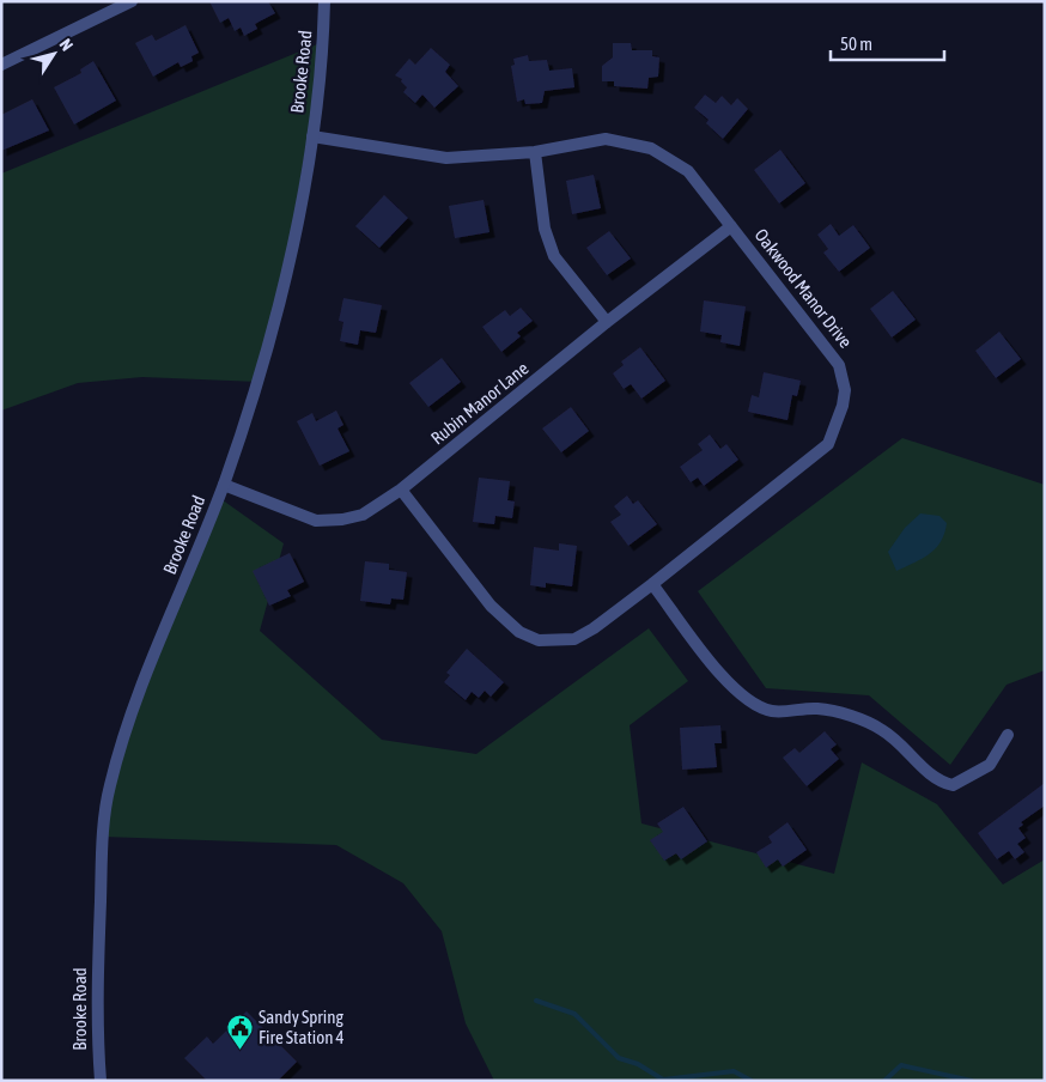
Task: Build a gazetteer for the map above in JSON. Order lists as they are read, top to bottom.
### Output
{
  "streets": {
    "street": ["Brooke Road", "Oakwood Manor Drive", "Rubin Manor Lane"]
  },
  "crossings": [
    ["Brooke Road", "Oakwood Manor Drive"],
    ["Brooke Road", "Rubin Manor Lane"],
    ["Oakwood Manor Drive", "Rubin Manor Lane"]
  ],
  "places": {
    "public building": ["Sandy Spring Fire Station 4"]
  },
  "scale_bar": "50 m",
  "north": "top right"
}
